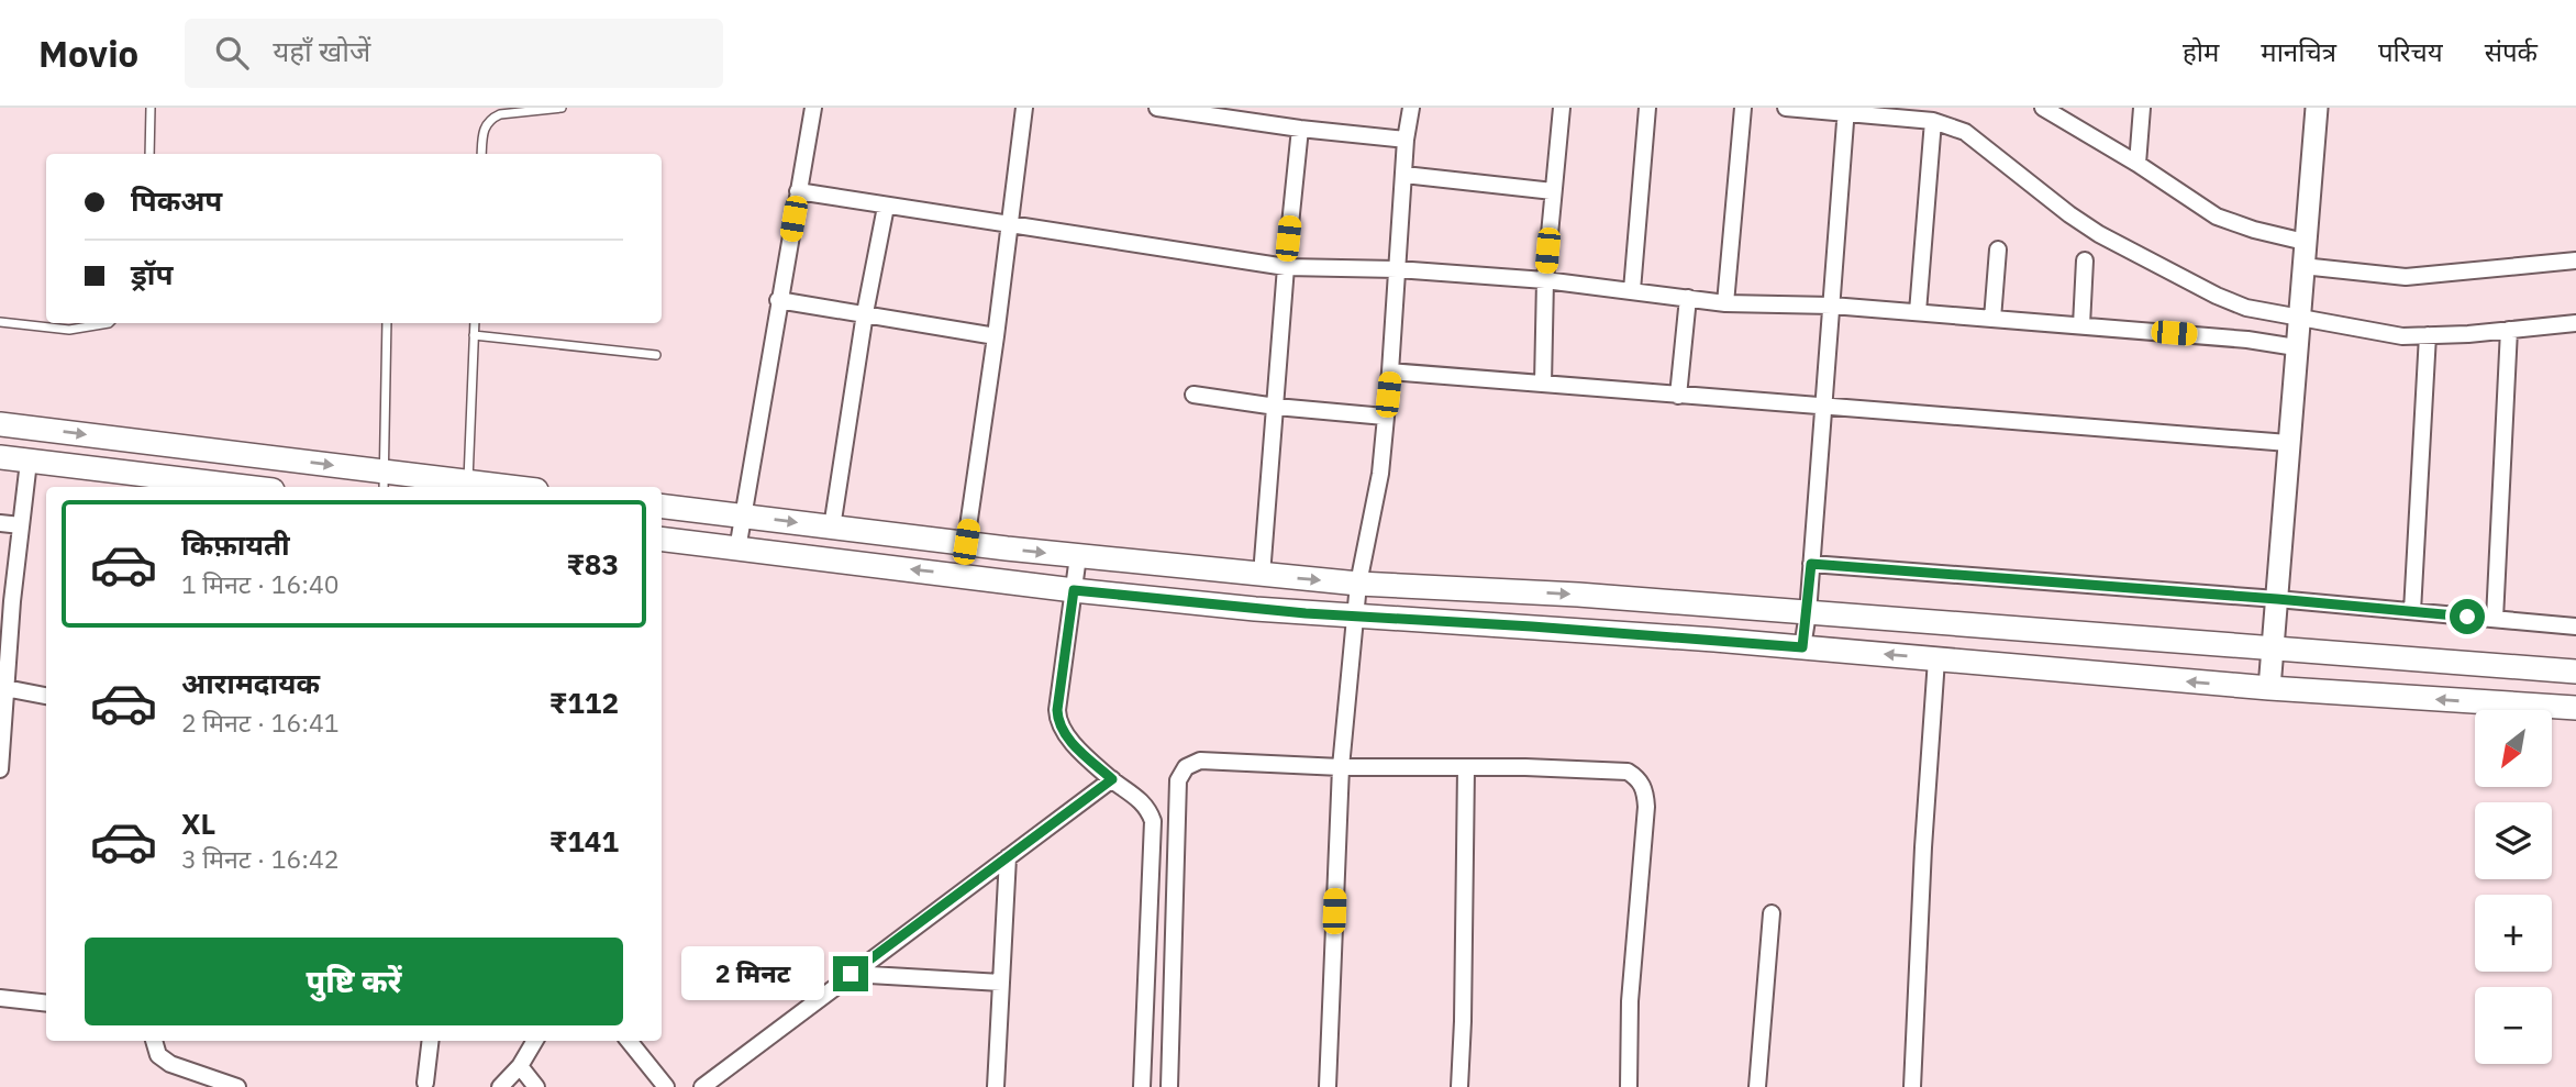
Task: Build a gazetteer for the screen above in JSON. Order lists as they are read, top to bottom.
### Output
{
  "north": "bottom left",
  "page": {
    "header": "Movio",
    "search": "यहाँ खोजें",
    "nav": [
      "होम",
      "मानचित्र",
      "परिचय",
      "संपर्क"
    ],
    "banner": ["पिकअप", "ड्रॉप"],
    "list": [
      {
        "name": "किफ़ायती",
        "note": "1 मिनट · 16:40",
        "value": "₹83"
      },
      {
        "name": "आरामदायक",
        "note": "2 मिनट · 16:41",
        "value": "₹112"
      },
      {
        "name": "XL",
        "note": "3 मिनट · 16:42",
        "value": "₹141"
      }
    ],
    "map_buttons": ["+", "−"],
    "buttons": "पुष्टि करें",
    "bubble": "2 मिनट"
  }
}
